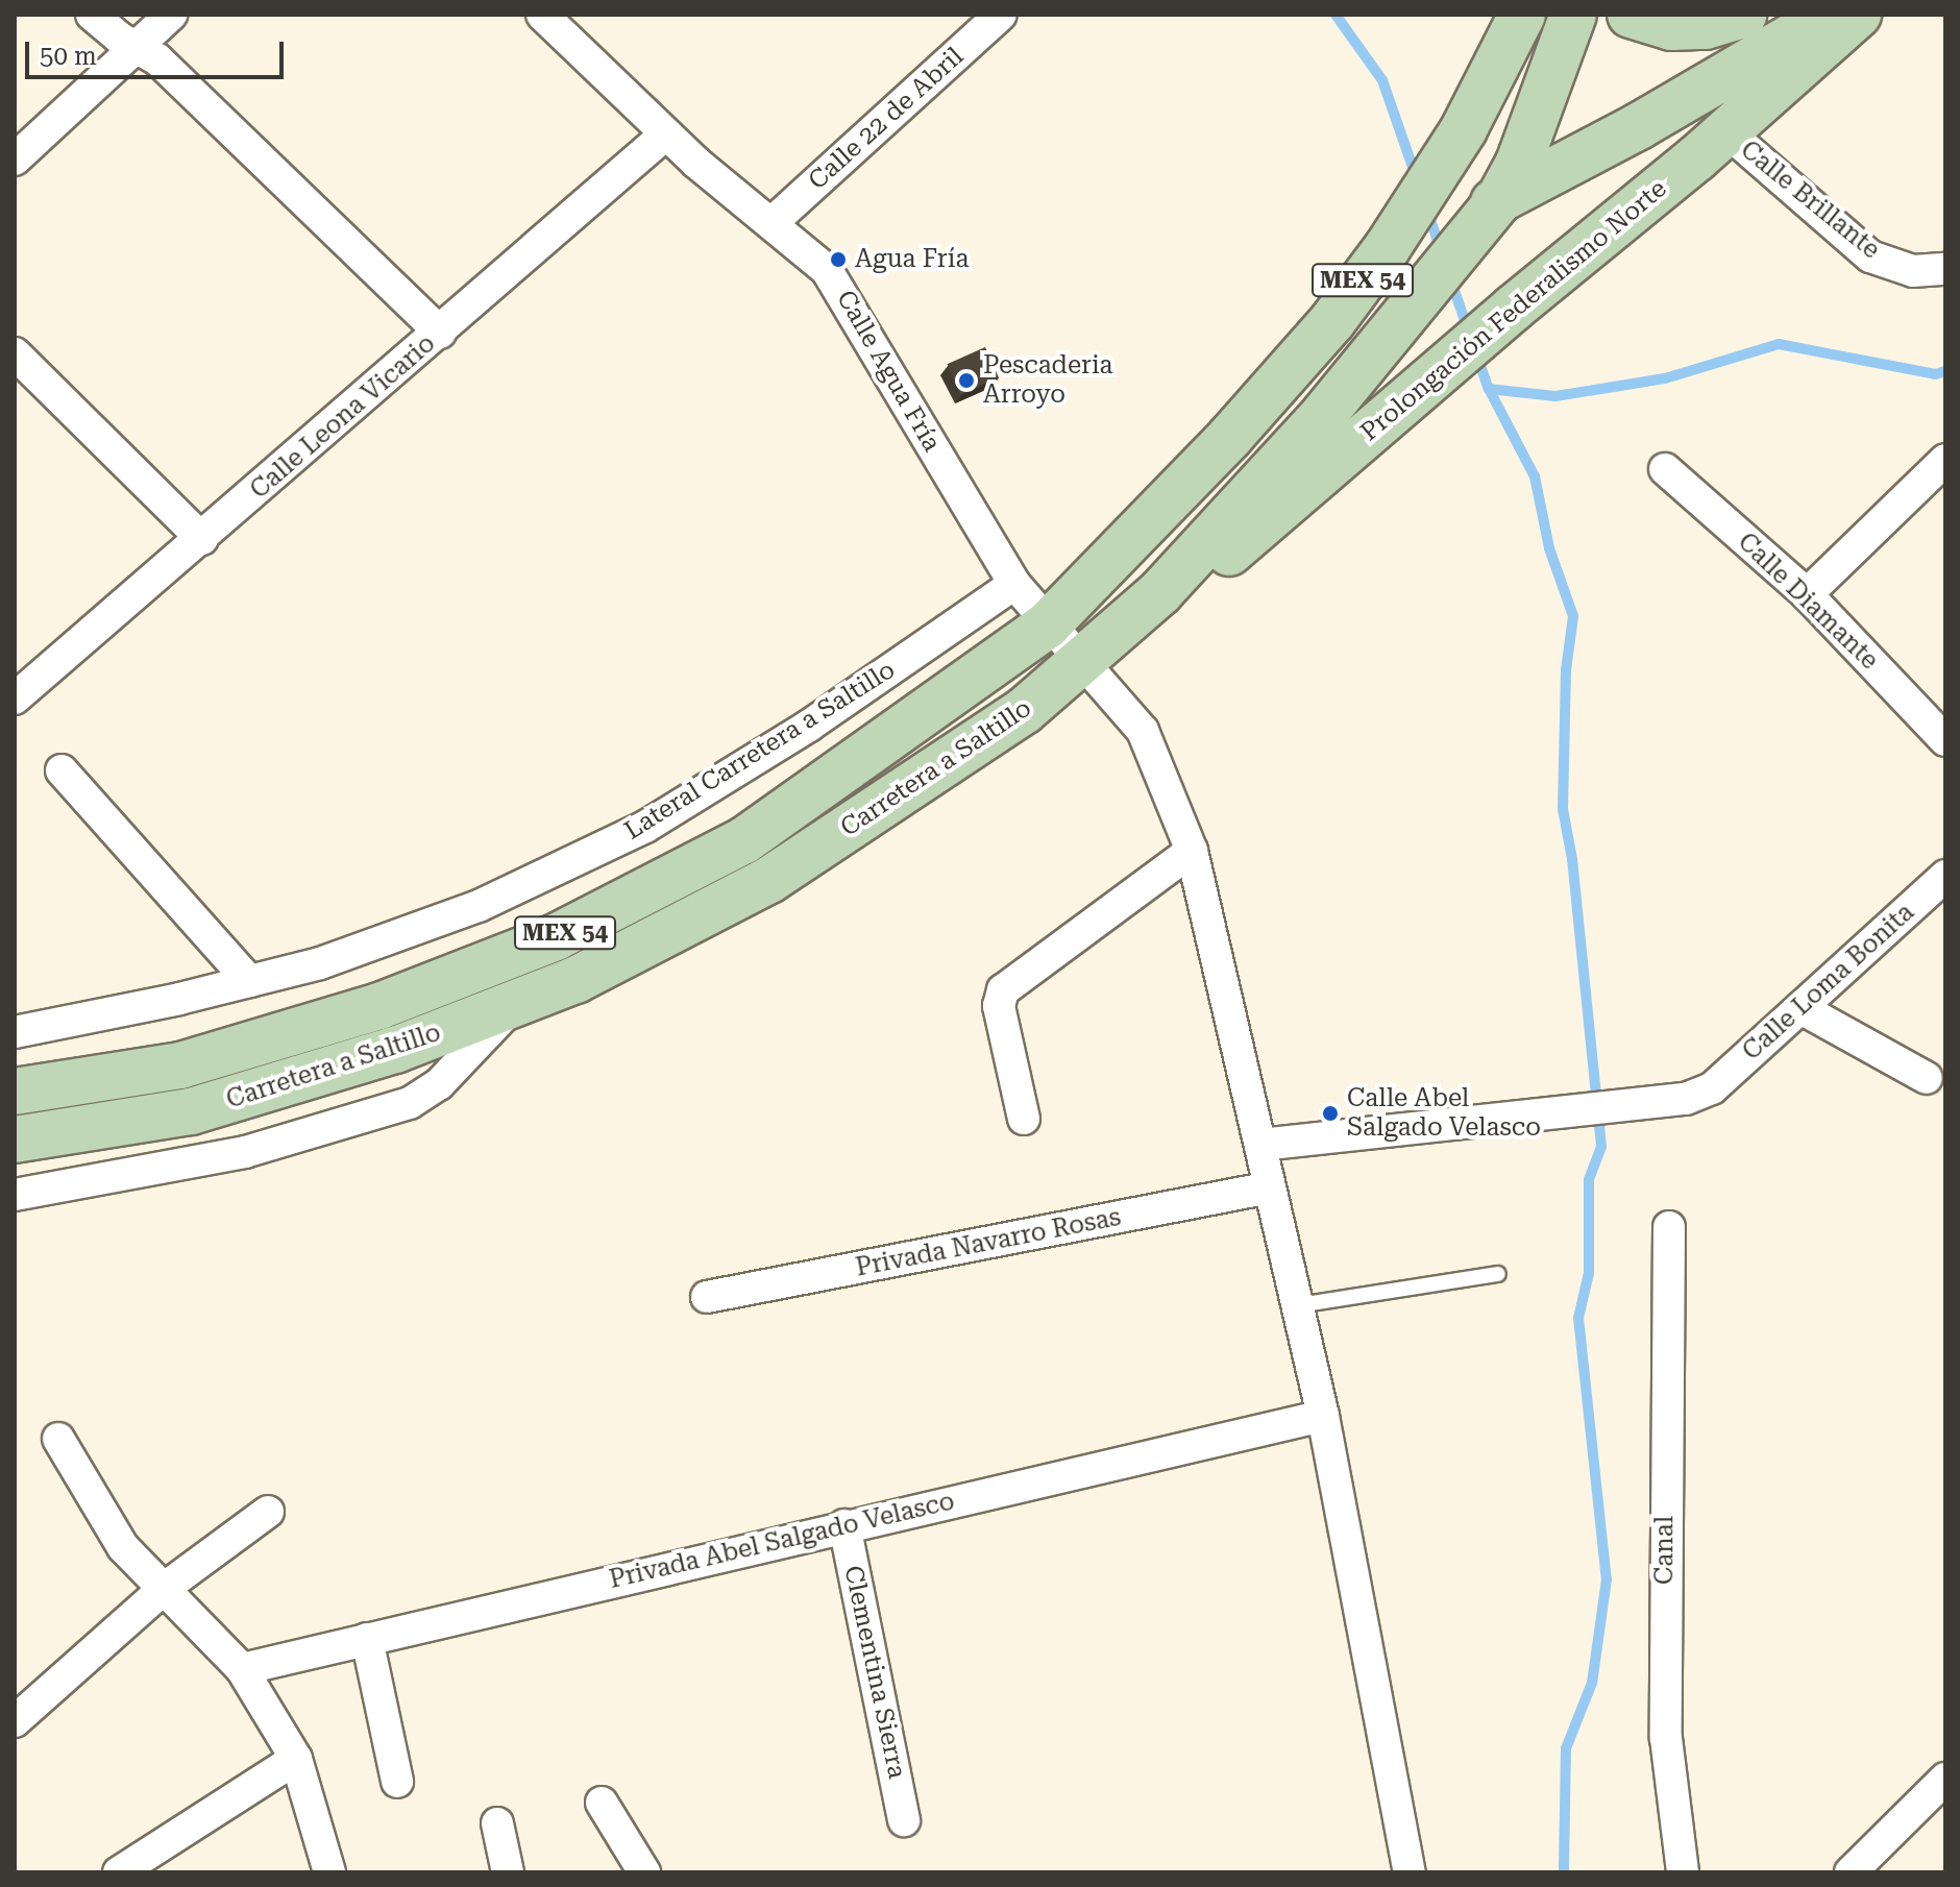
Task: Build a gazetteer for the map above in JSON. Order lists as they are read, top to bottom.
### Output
{
  "streets": {
    "main road": ["MEX 54", "Prolongación Federalismo Norte", "Carretera a Saltillo"],
    "street": [
      "Calle 22 de Abril",
      "Calle Brillante",
      "Calle Agua Fría",
      "Calle Leona Vicario",
      "Calle Diamante",
      "Lateral Carretera a Saltillo",
      "Calle Loma Bonita",
      "Privada Navarro Rosas",
      "Privada Abel Salgado Velasco",
      "Canal",
      "Clementina Sierra"
    ]
  },
  "crossings": [
    ["Calle 22 de Abril", "Calle Agua Fría"],
    ["Calle Brillante", "Prolongación Federalismo Norte"],
    ["Prolongación Federalismo Norte", "Carretera a Saltillo"],
    ["Calle Agua Fría", "Calle Leona Vicario"],
    ["Calle Agua Fría", "Lateral Carretera a Saltillo"],
    ["Calle Agua Fría", "Carretera a Saltillo"],
    ["Privada Abel Salgado Velasco", "Clementina Sierra"]
  ],
  "places": ["Agua Fría", "Pescaderia Arroyo", "Calle Abel Salgado Velasco"],
  "scale_bar": "50 m"
}
